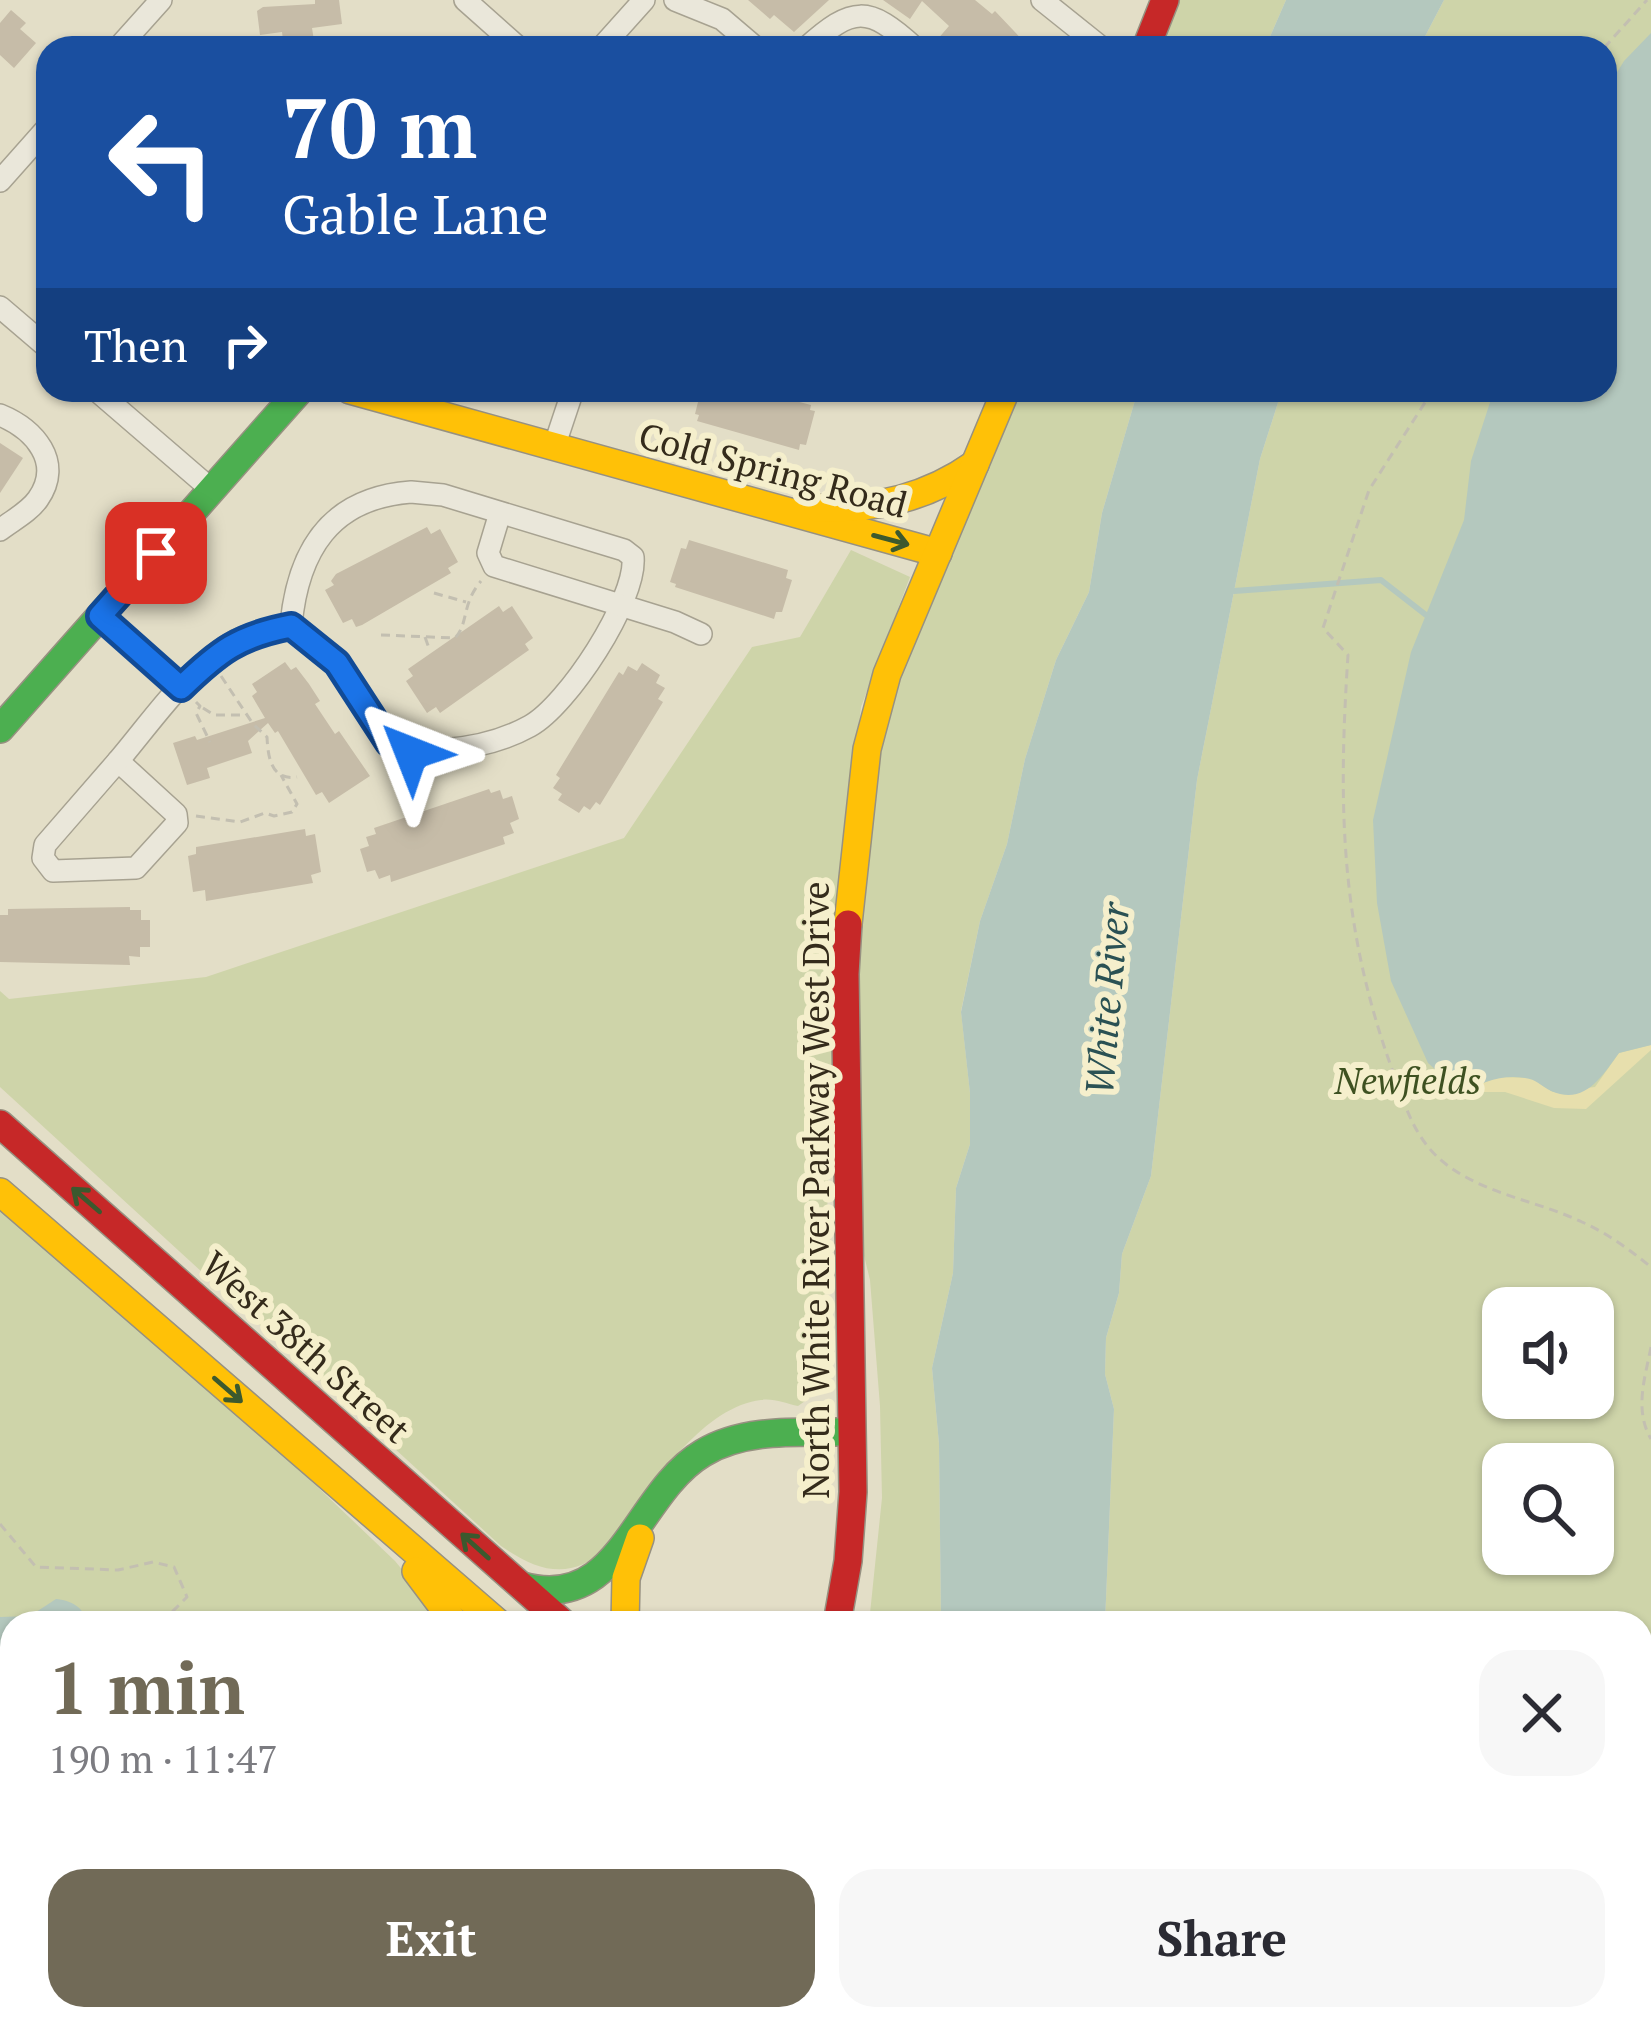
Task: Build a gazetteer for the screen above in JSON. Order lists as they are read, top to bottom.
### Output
{
  "streets": {
    "street": ["Cold Spring Road", "North White River Parkway West Drive", "West 38th Street"]
  },
  "crossings": [
    ["Cold Spring Road", "North White River Parkway West Drive"]
  ],
  "water": ["White River"],
  "parks": ["Newfields"],
  "page": {
    "turn": ["70 m", "Gable Lane"],
    "then": "Then",
    "heading": ["1 min", "190 m · 11:47"],
    "buttons": ["Exit", "Share"]
  }
}
